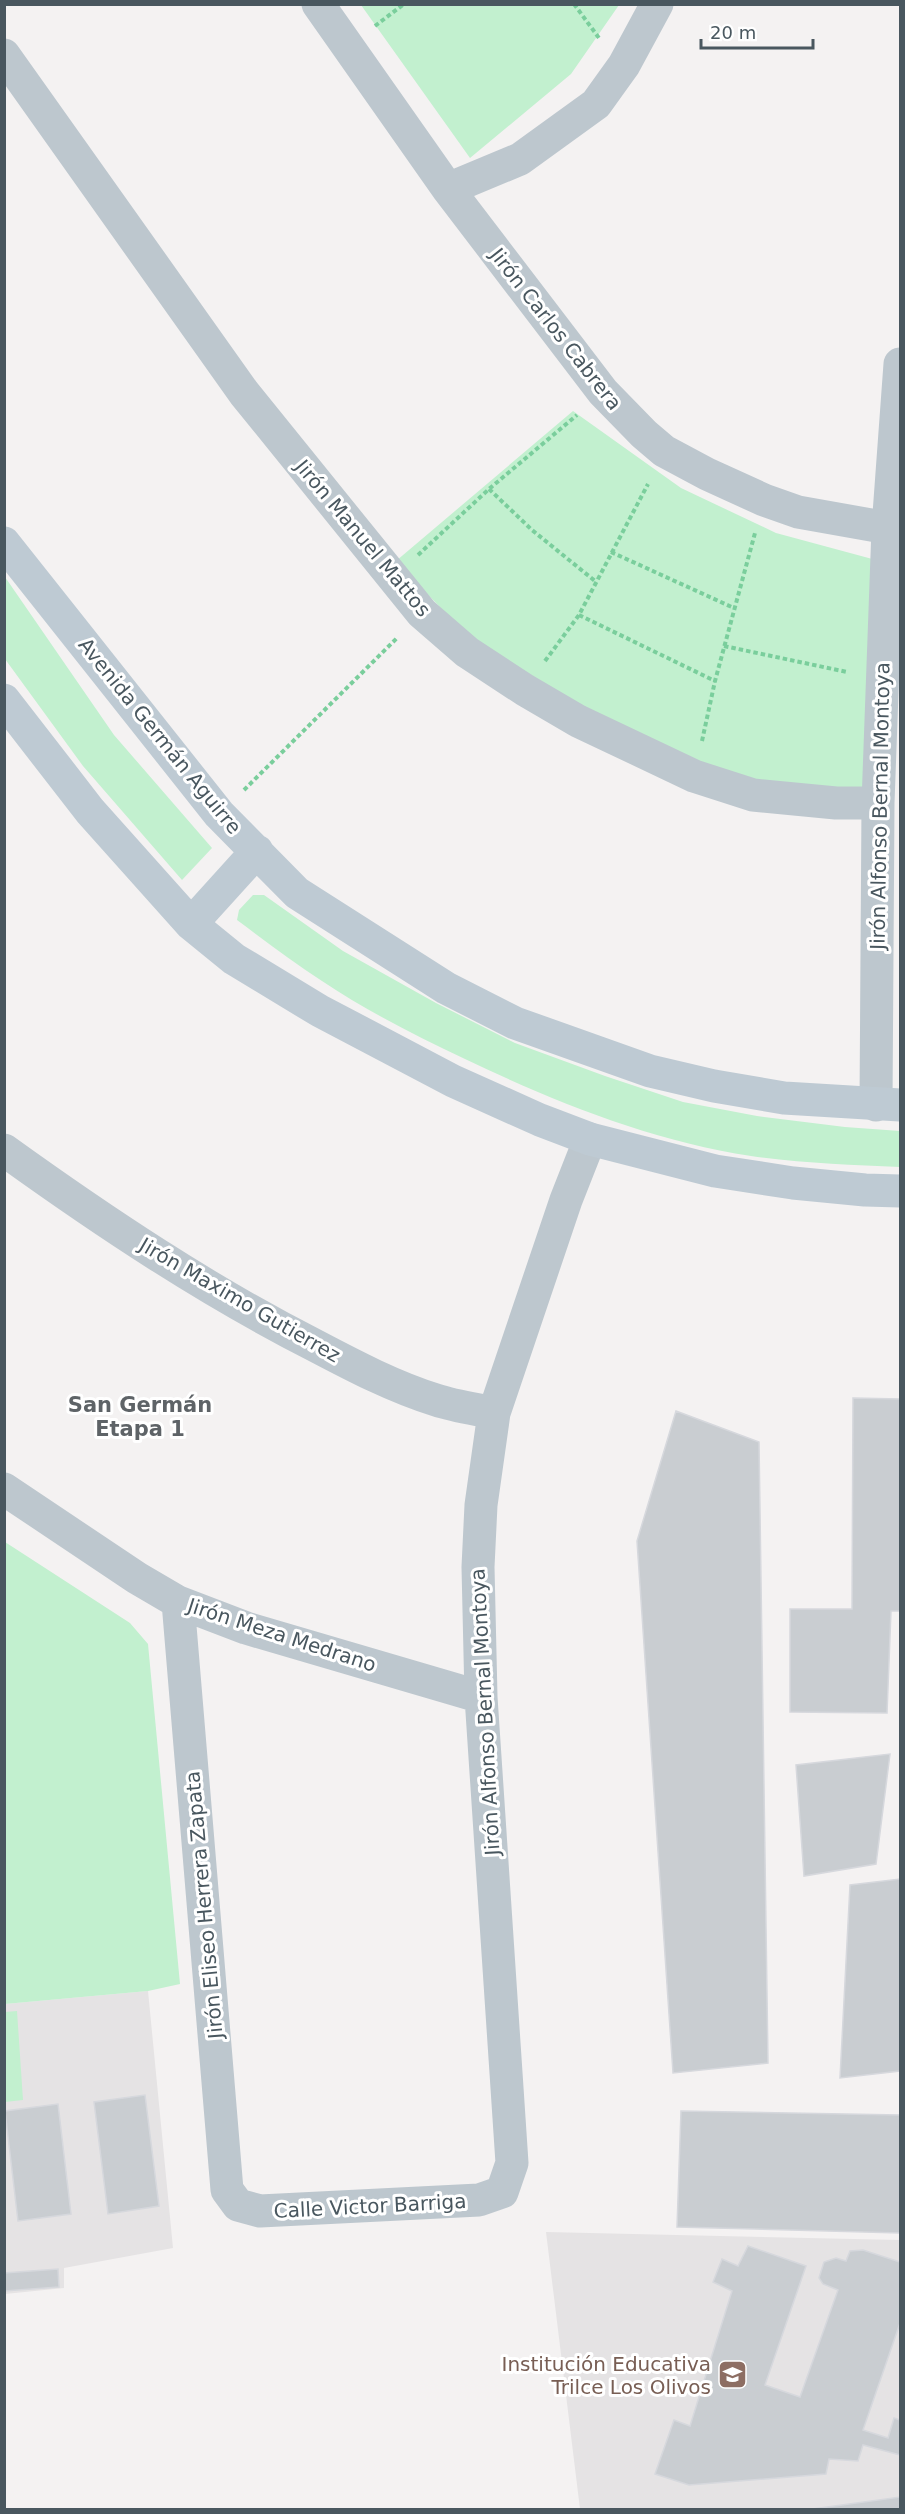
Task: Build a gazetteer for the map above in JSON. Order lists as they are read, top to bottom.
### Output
{
  "streets": {
    "main road": ["Avenida Germán Aguirre"],
    "street": [
      "Jirón Carlos Cabrera",
      "Jirón Manuel Mattos",
      "Jirón Alfonso Bernal Montoya",
      "Jirón Maximo Gutierrez",
      "Jirón Meza Medrano",
      "Jirón Eliseo Herrera Zapata",
      "Calle Victor Barriga"
    ]
  },
  "crossings": [
    ["Jirón Carlos Cabrera", "Jirón Alfonso Bernal Montoya"],
    ["Jirón Manuel Mattos", "Jirón Alfonso Bernal Montoya"],
    ["Avenida Germán Aguirre", "Jirón Alfonso Bernal Montoya"],
    ["Jirón Alfonso Bernal Montoya", "Jirón Maximo Gutierrez"],
    ["Jirón Alfonso Bernal Montoya", "Jirón Meza Medrano"],
    ["Jirón Alfonso Bernal Montoya", "Calle Victor Barriga"],
    ["Jirón Meza Medrano", "Jirón Eliseo Herrera Zapata"],
    ["Jirón Eliseo Herrera Zapata", "Calle Victor Barriga"]
  ],
  "districts": ["San Germán Etapa 1"],
  "places": {
    "school or university": ["Institución Educativa Trilce Los Olivos"]
  },
  "scale_bar": "20 m"
}
